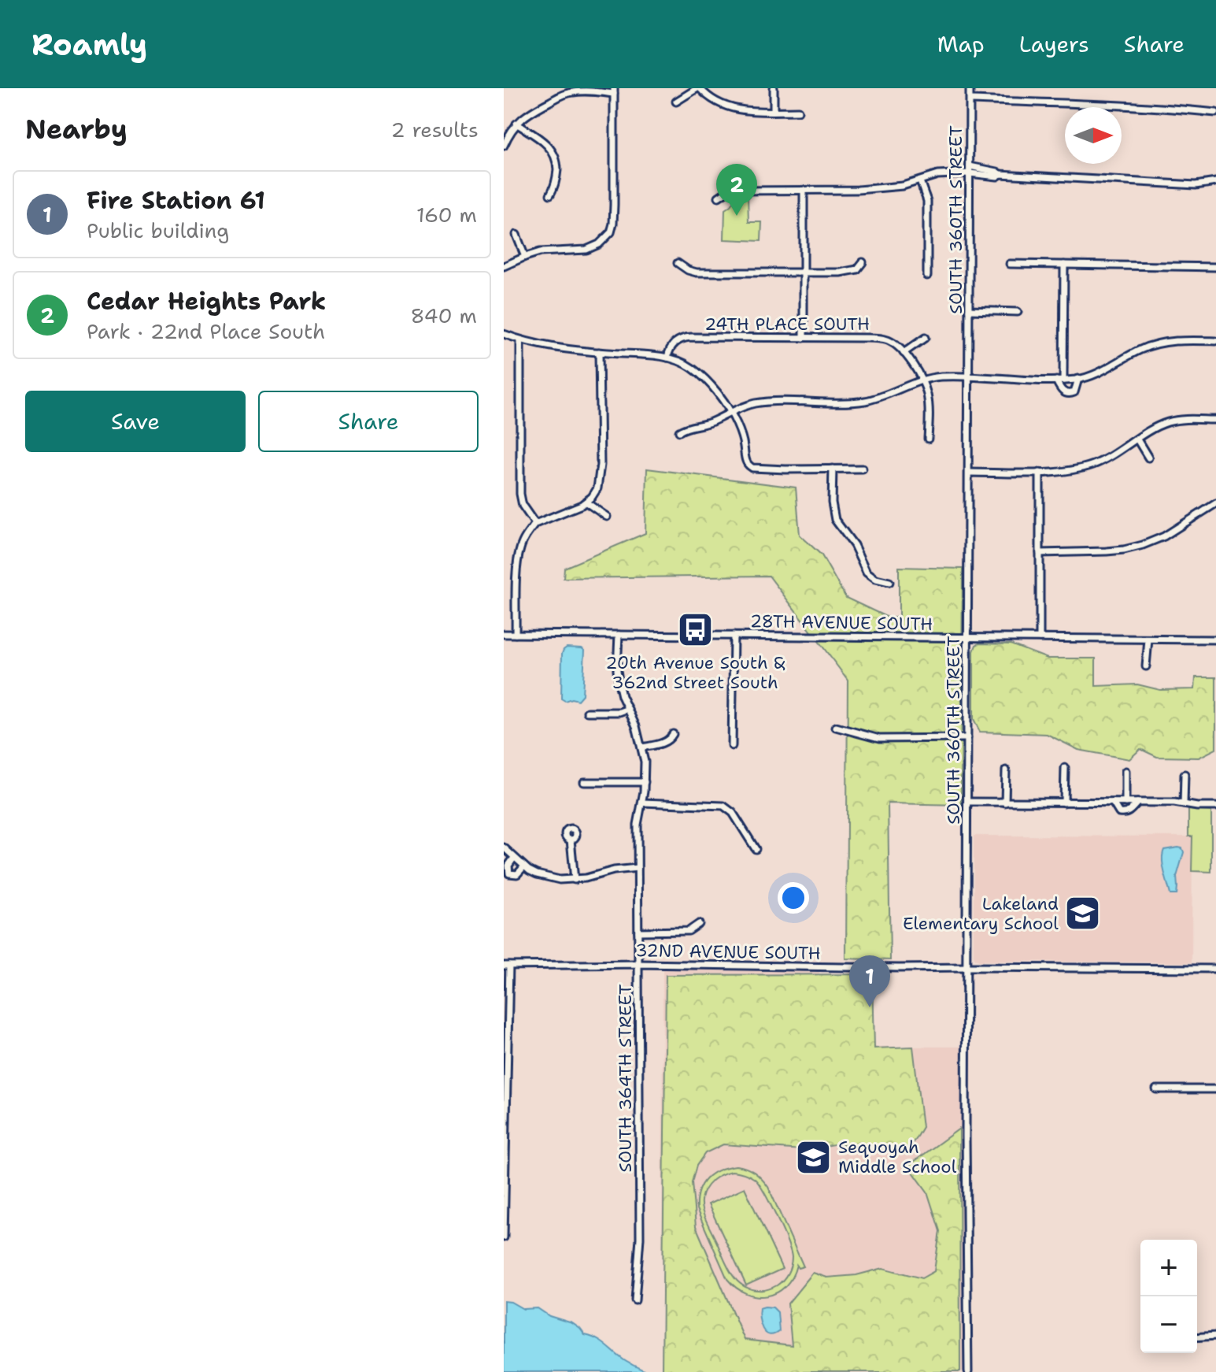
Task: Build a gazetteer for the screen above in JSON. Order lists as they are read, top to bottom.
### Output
{
  "streets": {
    "street": [
      "SOUTH 360TH STREET",
      "24TH PLACE SOUTH",
      "28TH AVENUE SOUTH",
      "32ND AVENUE SOUTH",
      "SOUTH 364TH STREET"
    ]
  },
  "crossings": [
    ["SOUTH 360TH STREET", "28TH AVENUE SOUTH"],
    ["SOUTH 360TH STREET", "32ND AVENUE SOUTH"],
    ["28TH AVENUE SOUTH", "SOUTH 364TH STREET"],
    ["32ND AVENUE SOUTH", "SOUTH 364TH STREET"]
  ],
  "places": {
    "bus stop": ["20th Avenue South & 362nd Street South"],
    "school or university": ["Lakeland Elementary School", "Sequoyah Middle School"]
  },
  "north": "right",
  "page": {
    "header": "Roamly",
    "nav": ["Map", "Layers", "Share"],
    "heading": ["Nearby", "2 results"],
    "pins": ["2", "1"],
    "list": [
      {
        "mark": "1",
        "name": "Fire Station 61",
        "note": "Public building",
        "value": "160 m"
      },
      {
        "mark": "2",
        "name": "Cedar Heights Park",
        "note": "Park · 22nd Place South",
        "value": "840 m"
      }
    ],
    "buttons": ["Save", "Share"],
    "map_buttons": ["+", "−"]
  }
}
